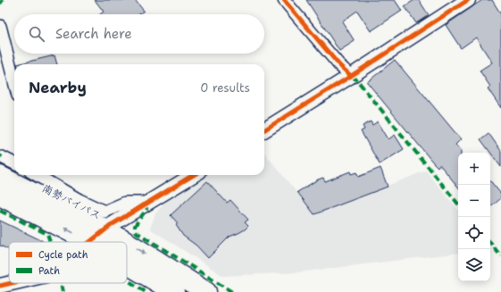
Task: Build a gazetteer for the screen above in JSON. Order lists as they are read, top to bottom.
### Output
{
  "streets": {
    "highway": ["南勢バイパス"]
  },
  "legend": ["Cycle path", "Path"],
  "page": {
    "search": "Search here",
    "heading": ["Nearby", "0 results"],
    "map_buttons": ["+", "−"]
  }
}
